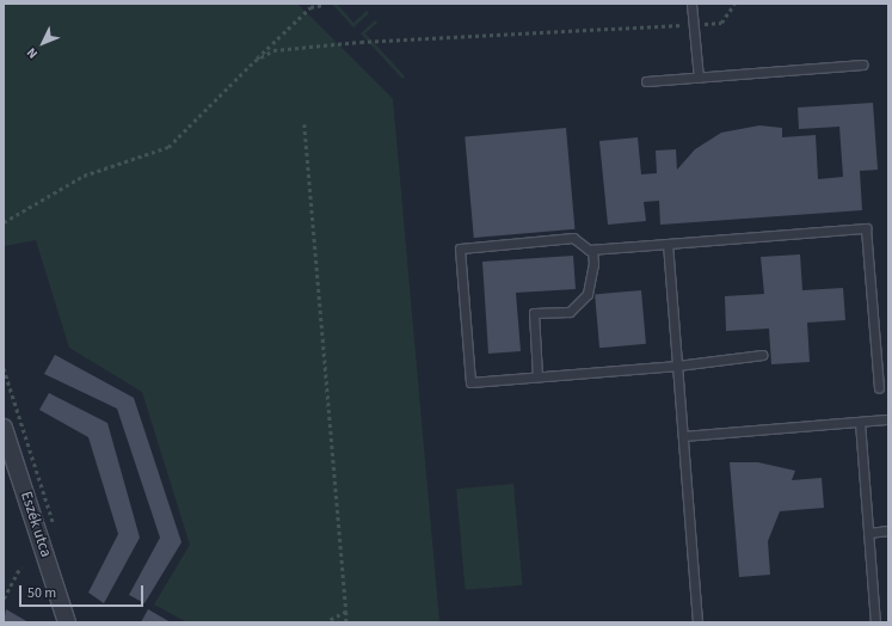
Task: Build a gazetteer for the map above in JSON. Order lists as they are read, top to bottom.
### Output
{
  "streets": {
    "street": ["Eszék utca"]
  },
  "scale_bar": "50 m",
  "north": "bottom left"
}
